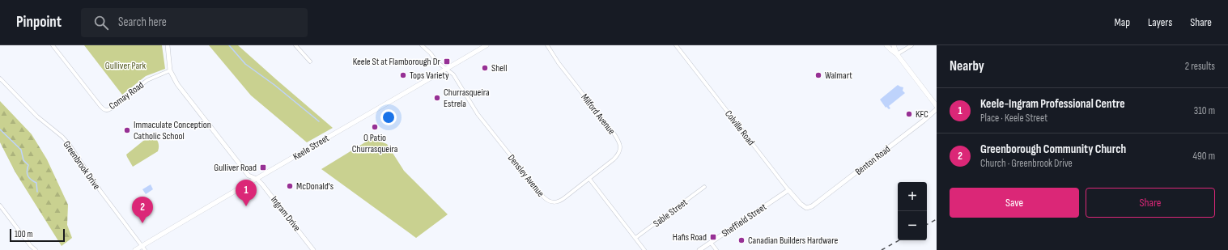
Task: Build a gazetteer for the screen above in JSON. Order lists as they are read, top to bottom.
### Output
{
  "streets": {
    "main road": ["Keele Street"],
    "street": [
      "Comay Road",
      "Milford Avenue",
      "Colville Road",
      "Benton Road",
      "Greenbrook Drive",
      "Densley Avenue",
      "Sable Street",
      "Ingram Drive",
      "Sheffield Street"
    ]
  },
  "crossings": [
    ["Milford Avenue", "Densley Avenue"],
    ["Colville Road", "Benton Road"],
    ["Colville Road", "Sheffield Street"],
    ["Keele Street", "Greenbrook Drive"],
    ["Keele Street", "Densley Avenue"],
    ["Keele Street", "Ingram Drive"]
  ],
  "parks": ["Gulliver Park"],
  "places": {
    "transit": ["Keele St at Flamborough Dr", "Gulliver Road", "Hafis Road"],
    "other": [
      "Shell",
      "Tops Variety",
      "Walmart",
      "Churrasqueira Estrela",
      "KFC",
      "O Patio Churrasqueira",
      "Immaculate Conception Catholic School",
      "McDonald's",
      "Canadian Builders Hardware"
    ]
  },
  "scale_bar": "100 m",
  "page": {
    "header": "Pinpoint",
    "search": "Search here",
    "nav": ["Map", "Layers", "Share"],
    "heading": ["Nearby", "2 results"],
    "list": [
      {
        "mark": "1",
        "name": "Keele-Ingram Professional Centre",
        "note": "Place · Keele Street",
        "value": "310 m"
      },
      {
        "mark": "2",
        "name": "Greenborough Community Church",
        "note": "Church · Greenbrook Drive",
        "value": "490 m"
      }
    ],
    "buttons": ["Save", "Share"],
    "pins": ["1", "2"],
    "map_buttons": ["+", "−"],
    "scale": "100 m"
  }
}
